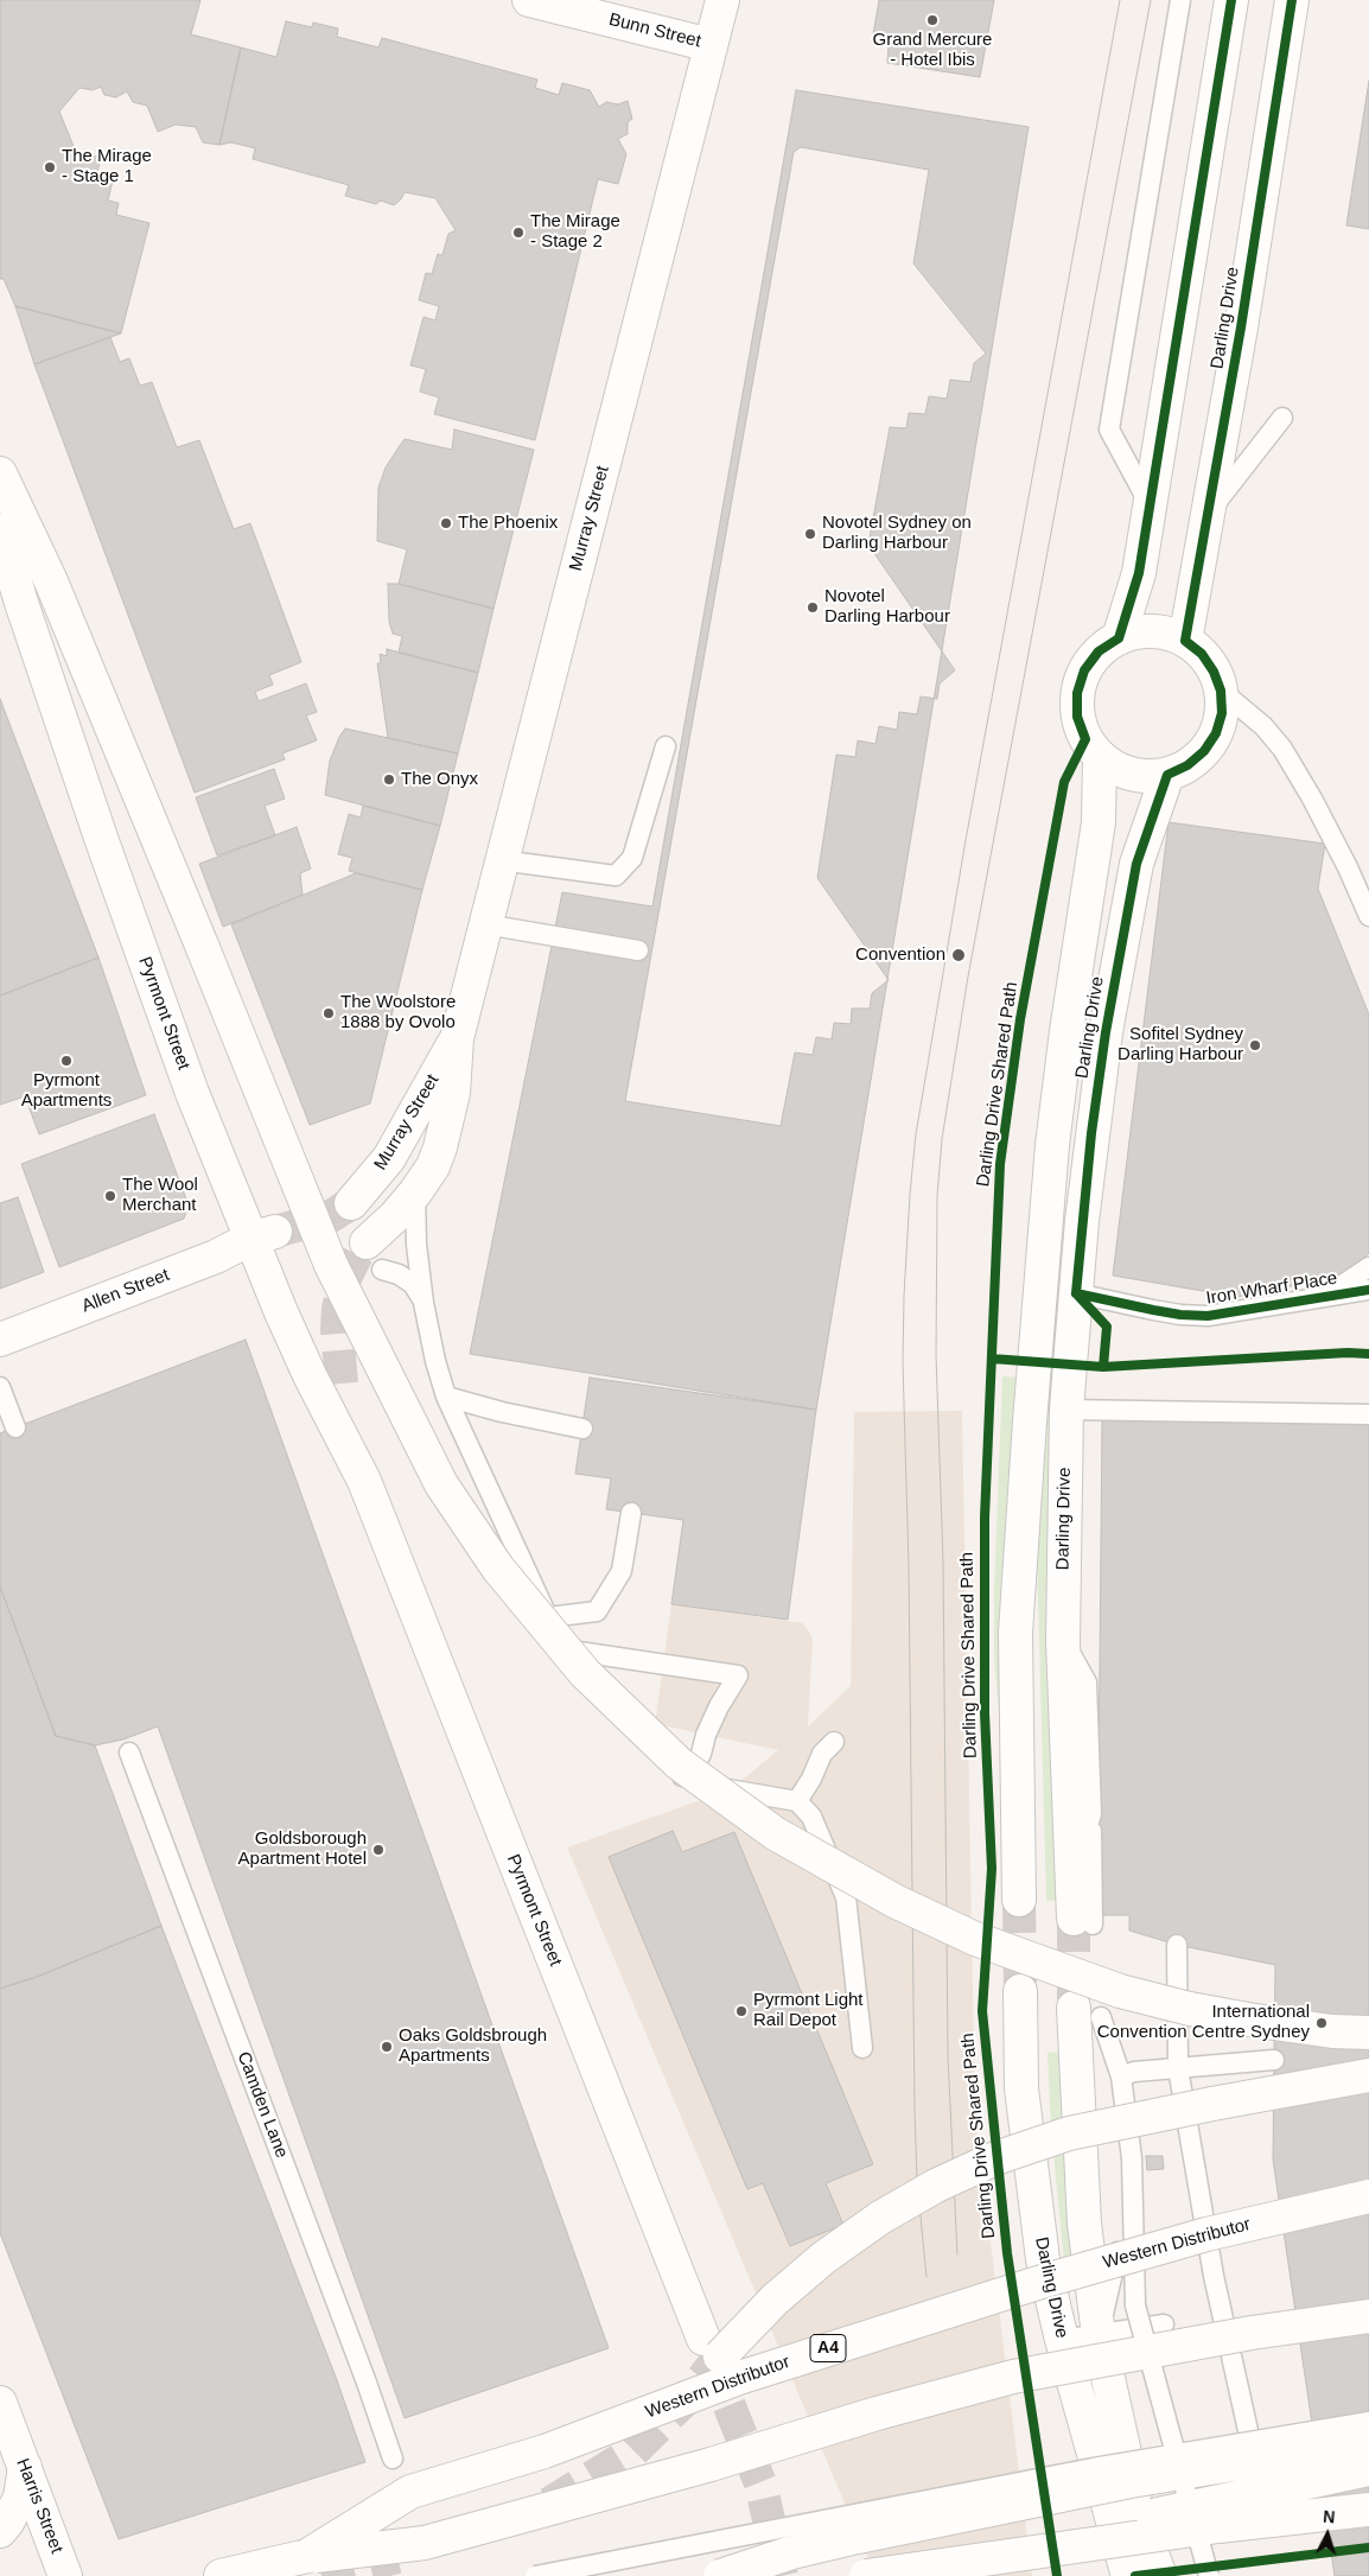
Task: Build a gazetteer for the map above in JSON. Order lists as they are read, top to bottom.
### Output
{
  "streets": {
    "main road": [
      "Bunn Street",
      "Darling Drive",
      "Murray Street",
      "Pyrmont Street",
      "Allen Street",
      "Western Distributor",
      "A4",
      "Harris Street"
    ],
    "lane": ["Iron Wharf Place", "Camden Lane"],
    "cycle path": ["Darling Drive Shared Path"]
  },
  "crossings": [
    ["Bunn Street", "Murray Street"],
    ["Darling Drive", "Iron Wharf Place"],
    ["Pyrmont Street", "Allen Street"]
  ],
  "places": [
    "Grand Mercure - Hotel Ibis",
    "The Mirage - Stage 1",
    "The Mirage - Stage 2",
    "The Phoenix",
    "Novotel Sydney on Darling Harbour",
    "Novotel Darling Harbour",
    "The Onyx",
    "Convention",
    "The Woolstore 1888 by Ovolo",
    "Sofitel Sydney Darling Harbour",
    "Pyrmont Apartments",
    "The Wool Merchant",
    "Goldsborough Apartment Hotel",
    "Pyrmont Light Rail Depot",
    "International Convention Centre Sydney",
    "Oaks Goldsbrough Apartments"
  ],
  "north": "top"
}
